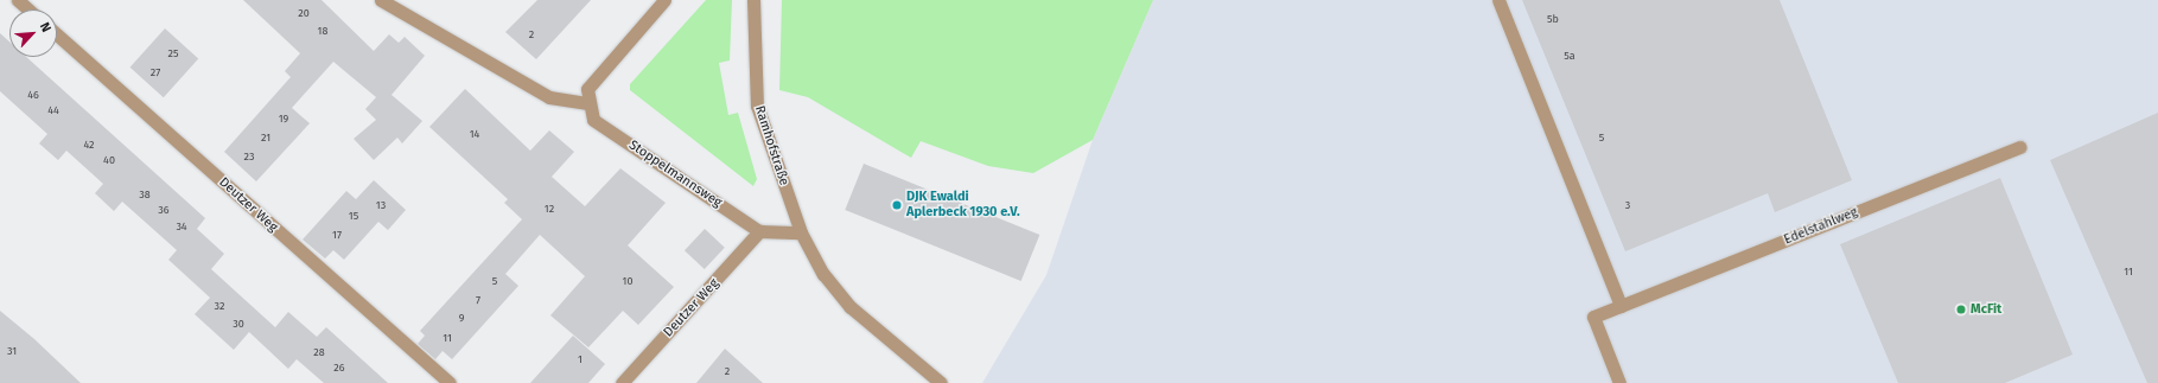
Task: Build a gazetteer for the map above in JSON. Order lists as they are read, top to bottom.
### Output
{
  "streets": {
    "street": [
      "Ramhofstraße",
      "Stoppelmannsweg",
      "Deutzer Weg",
      "Edelstahlweg"
    ]
  },
  "crossings": [
    ["Stoppelmannsweg", "Deutzer Weg"]
  ],
  "places": ["DJK Ewaldi Aplerbeck 1930 e.V.", "McFit"],
  "house_numbers": [
    "20",
    "5b",
    "18",
    "2",
    "25",
    "5a",
    "27",
    "46",
    "44",
    "19",
    "14",
    "21",
    "5",
    "42",
    "23",
    "40",
    "38",
    "13",
    "3",
    "12",
    "36",
    "15",
    "34",
    "17",
    "11",
    "5",
    "10",
    "7",
    "32",
    "9",
    "30",
    "11",
    "31",
    "28",
    "1",
    "26",
    "2"
  ],
  "north": "top right"
}
